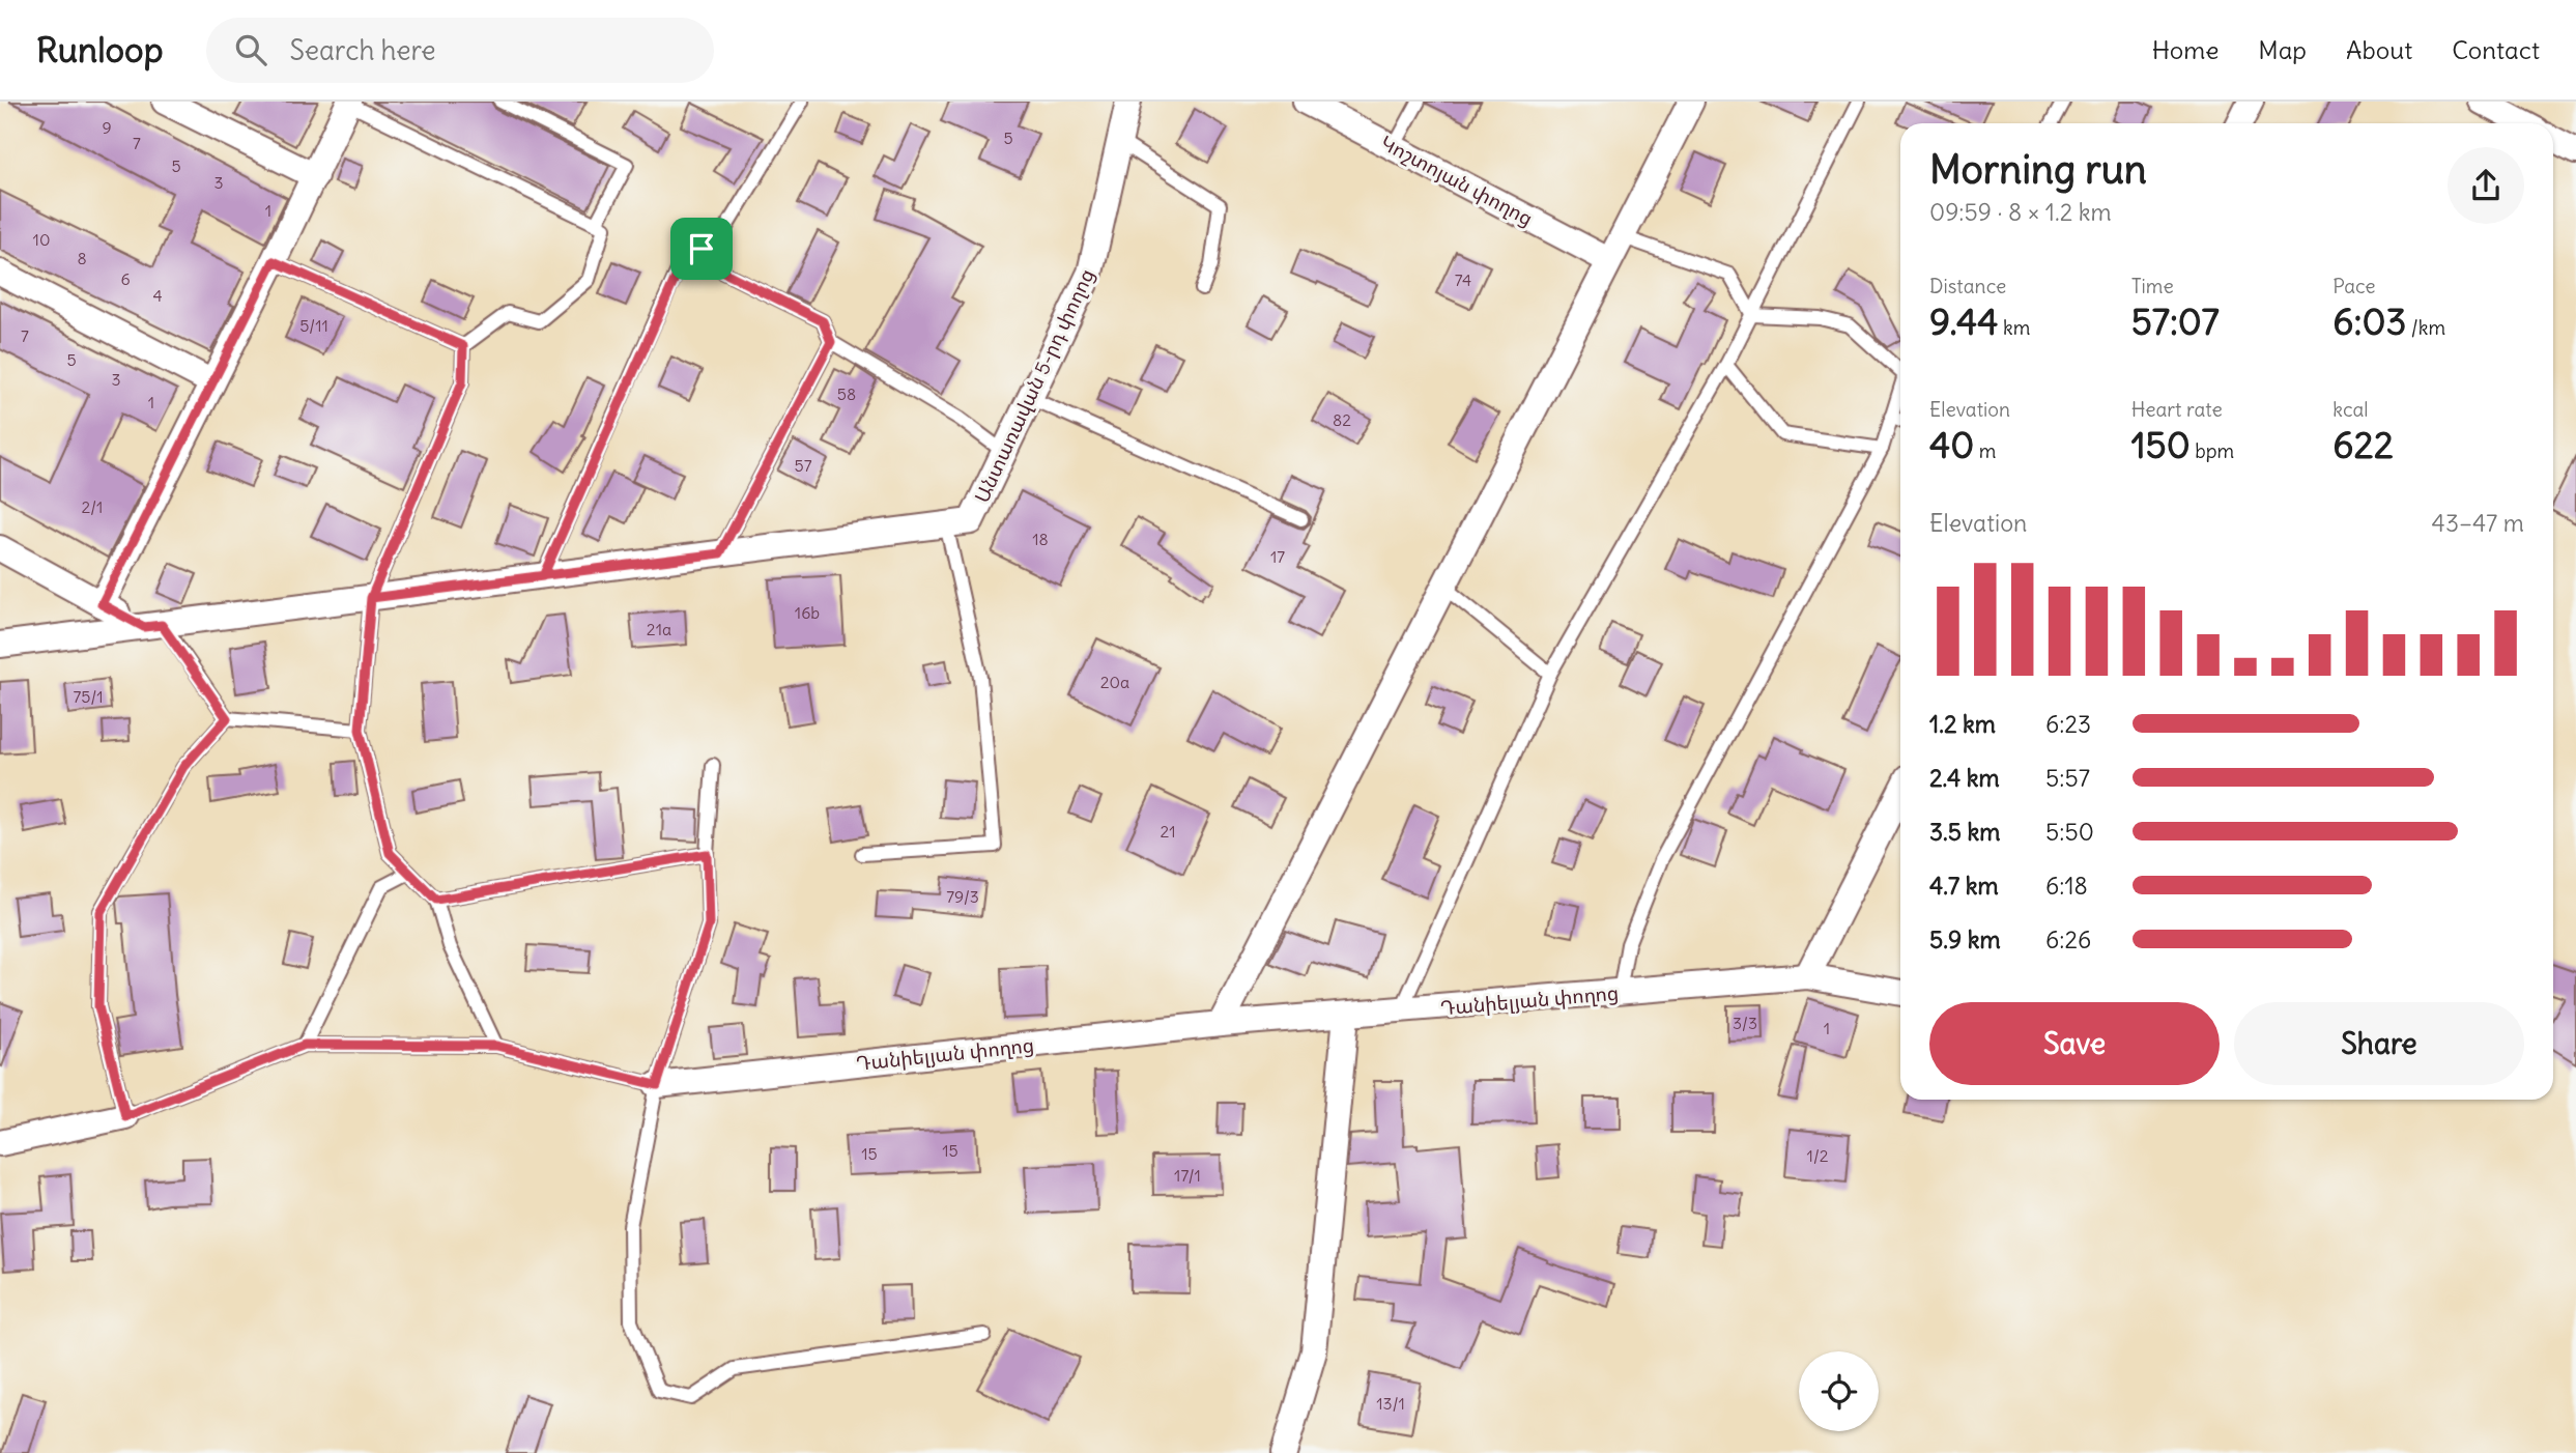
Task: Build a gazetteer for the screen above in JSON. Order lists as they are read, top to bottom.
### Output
{
  "streets": {
    "street": ["Կոշտոյան փողոց", "Անտառավան 5-րդ փողոց", "Դանիելյան փողոց"]
  },
  "house_numbers": [
    "9",
    "5",
    "7",
    "5",
    "3",
    "1",
    "10",
    "8",
    "6",
    "74",
    "4",
    "5/11",
    "7",
    "5",
    "3",
    "58",
    "1",
    "82",
    "57",
    "2/1",
    "18",
    "17",
    "16b",
    "21a",
    "20a",
    "75/1",
    "21",
    "79/3",
    "3/3",
    "1",
    "15",
    "15",
    "1/2",
    "17/1",
    "13/1"
  ],
  "page": {
    "header": "Runloop",
    "search": "Search here",
    "nav": [
      "Home",
      "Map",
      "About",
      "Contact"
    ],
    "heading": ["Morning run", "09:59 · 8 × 1.2 km"],
    "stats": [
      ["Distance", "9.44 km"],
      ["Time", "57:07"],
      ["Pace", "6:03 /km"],
      ["Elevation", "40 m"],
      ["Heart rate", "150 bpm"],
      ["kcal", "622"]
    ],
    "chart": ["Elevation", "43–47 m"],
    "list": [
      {
        "name": "1.2 km",
        "note": "6:23"
      },
      {
        "name": "2.4 km",
        "note": "5:57"
      },
      {
        "name": "3.5 km",
        "note": "5:50"
      },
      {
        "name": "4.7 km",
        "note": "6:18"
      },
      {
        "name": "5.9 km",
        "note": "6:26"
      }
    ],
    "buttons": ["Save", "Share"]
  }
}
